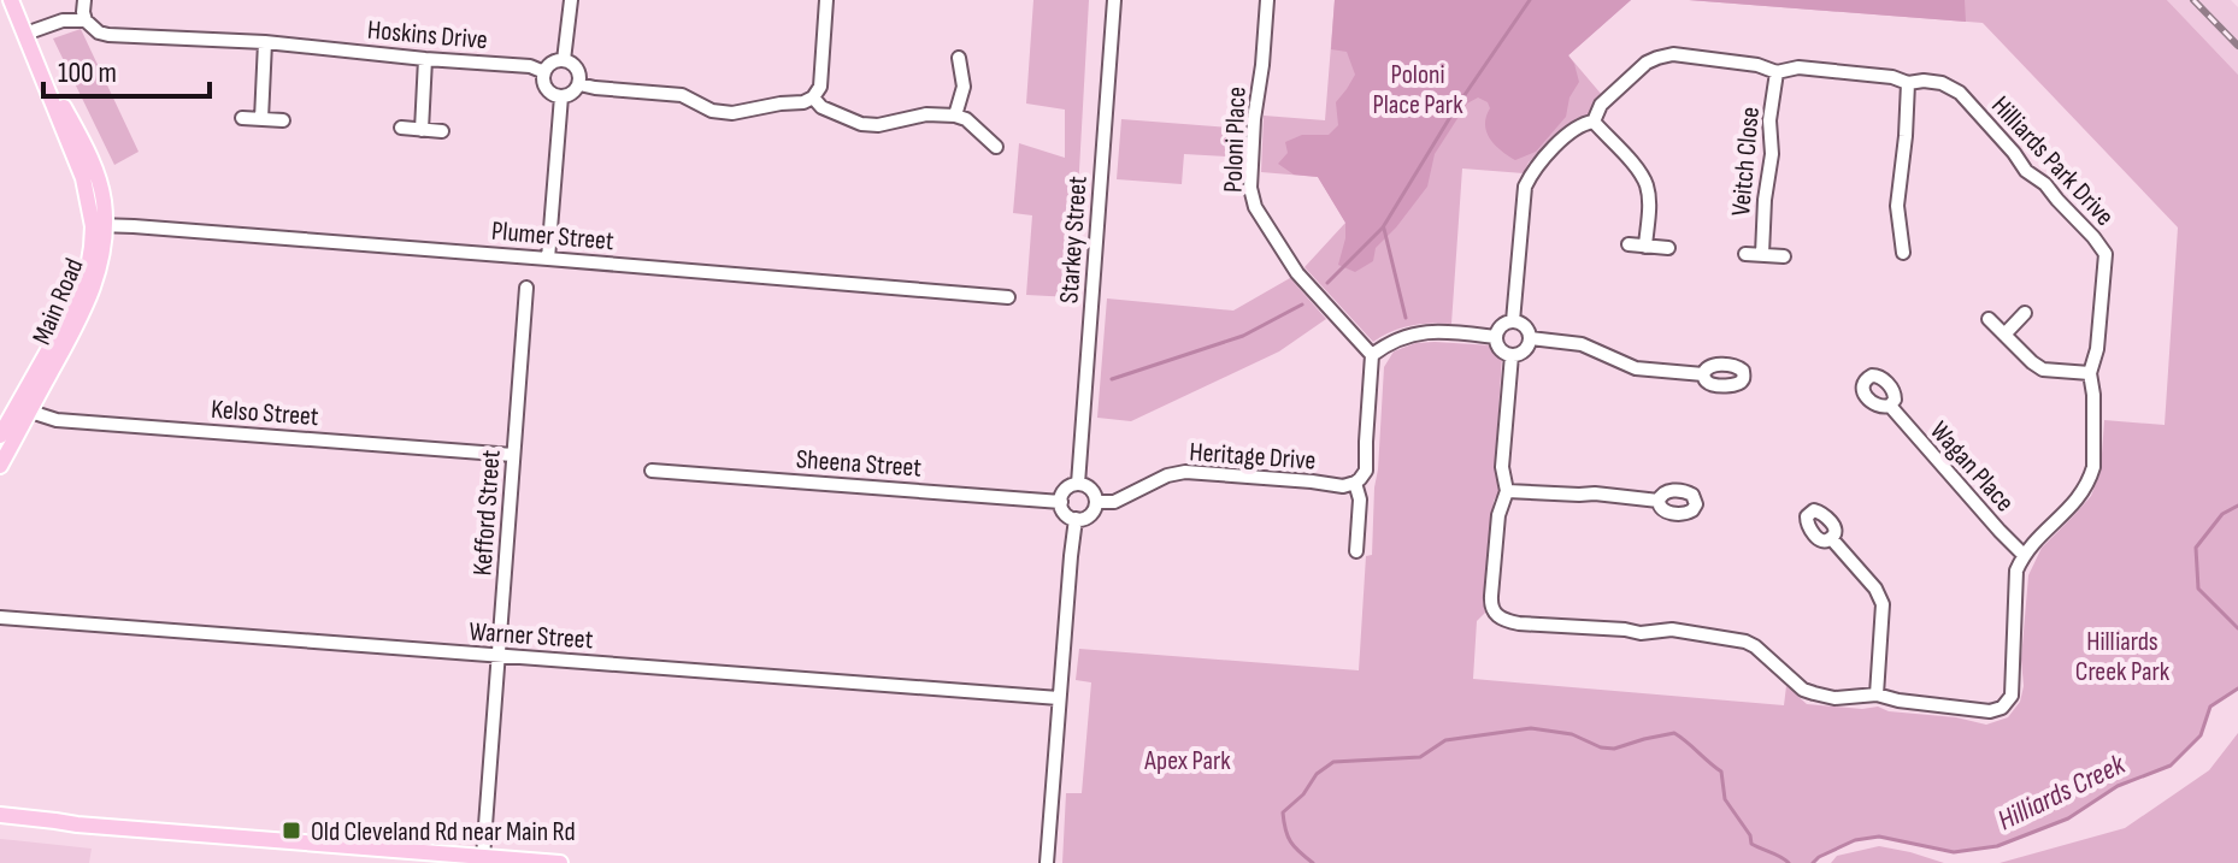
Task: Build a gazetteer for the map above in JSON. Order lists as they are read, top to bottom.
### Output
{
  "streets": {
    "main road": ["Main Road"],
    "street": [
      "Hoskins Drive",
      "Poloni Place",
      "Hilliards Park Drive",
      "Veitch Close",
      "Plumer Street",
      "Starkey Street",
      "Kelso Street",
      "Heritage Drive",
      "Sheena Street",
      "Wagan Place",
      "Kefford Street",
      "Warner Street"
    ]
  },
  "crossings": [
    ["Hoskins Drive", "Main Road"],
    ["Hilliards Park Drive", "Veitch Close"],
    ["Hilliards Park Drive", "Wagan Place"],
    ["Plumer Street", "Main Road"],
    ["Starkey Street", "Heritage Drive"],
    ["Starkey Street", "Sheena Street"],
    ["Main Road", "Kelso Street"],
    ["Kelso Street", "Kefford Street"],
    ["Heritage Drive", "Sheena Street"],
    ["Kefford Street", "Warner Street"]
  ],
  "water": ["Hilliards Creek"],
  "parks": ["Poloni Place Park", "Hilliards Creek Park", "Apex Park"],
  "places": {
    "transit": ["Old Cleveland Rd near Main Rd"]
  },
  "scale_bar": "100 m"
}
